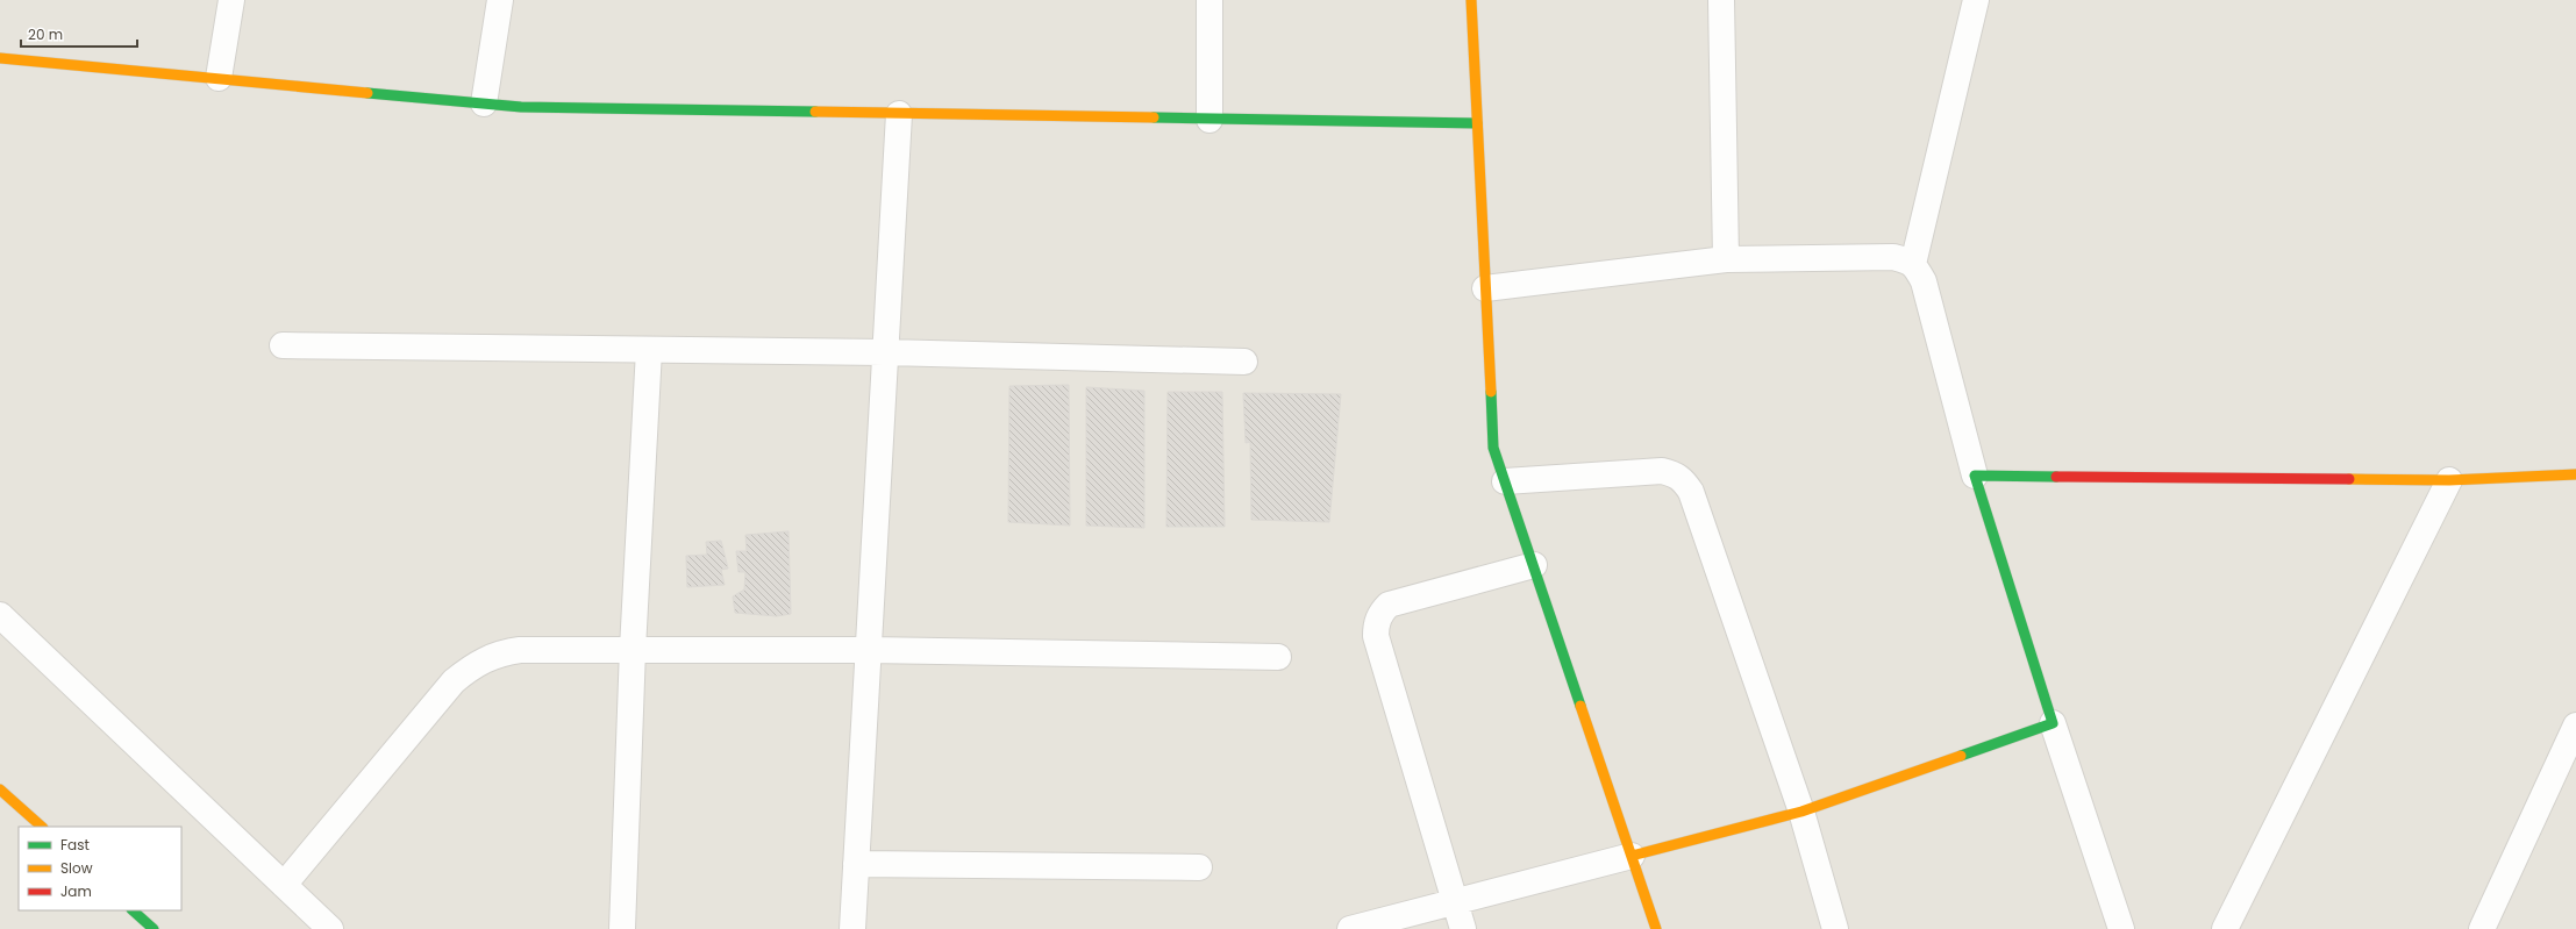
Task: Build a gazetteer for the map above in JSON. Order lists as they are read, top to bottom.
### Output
{
  "legend": ["Fast", "Slow", "Jam"],
  "scale_bar": "20 m"
}
